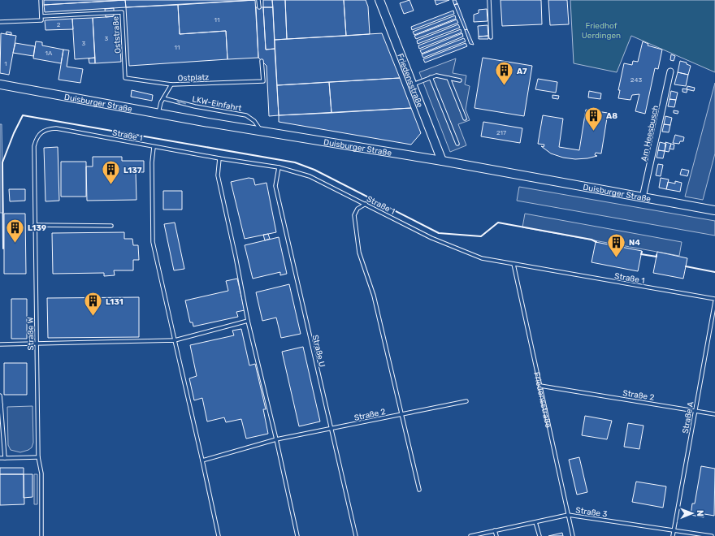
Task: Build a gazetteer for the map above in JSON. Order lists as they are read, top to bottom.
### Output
{
  "streets": {
    "main road": ["Friedensstraße", "Duisburger Straße"],
    "street": ["Am Heesbusch"],
    "lane": [
      "Oststraße",
      "Ostplatz",
      "LKW-Einfahrt",
      "Straße 1",
      "Straße W",
      "Straße U",
      "Straße 2",
      "Straße A",
      "Straße 3"
    ]
  },
  "crossings": [
    ["Oststraße", "Ostplatz"],
    ["Friedensstraße", "Duisburger Straße"],
    ["Friedensstraße", "Straße 1"],
    ["Friedensstraße", "Straße 2"],
    ["Friedensstraße", "Straße 3"],
    ["Duisburger Straße", "LKW-Einfahrt"],
    ["Duisburger Straße", "Am Heesbusch"],
    ["Straße 1", "Straße W"],
    ["Straße 1", "Straße U"],
    ["Straße 1", "Straße A"],
    ["Straße U", "Straße 2"],
    ["Straße 2", "Straße A"],
    ["Straße A", "Straße 3"]
  ],
  "one_way": ["LKW-Einfahrt"],
  "parks": ["Friedhof Uerdingen"],
  "places": {
    "building": [
      "A7",
      "A8",
      "L137",
      "L139",
      "N4",
      "L131"
    ]
  },
  "house_numbers": [
    "11",
    "2",
    "3",
    "3",
    "11",
    "1A",
    "1",
    "243",
    "217"
  ],
  "north": "right"
}
